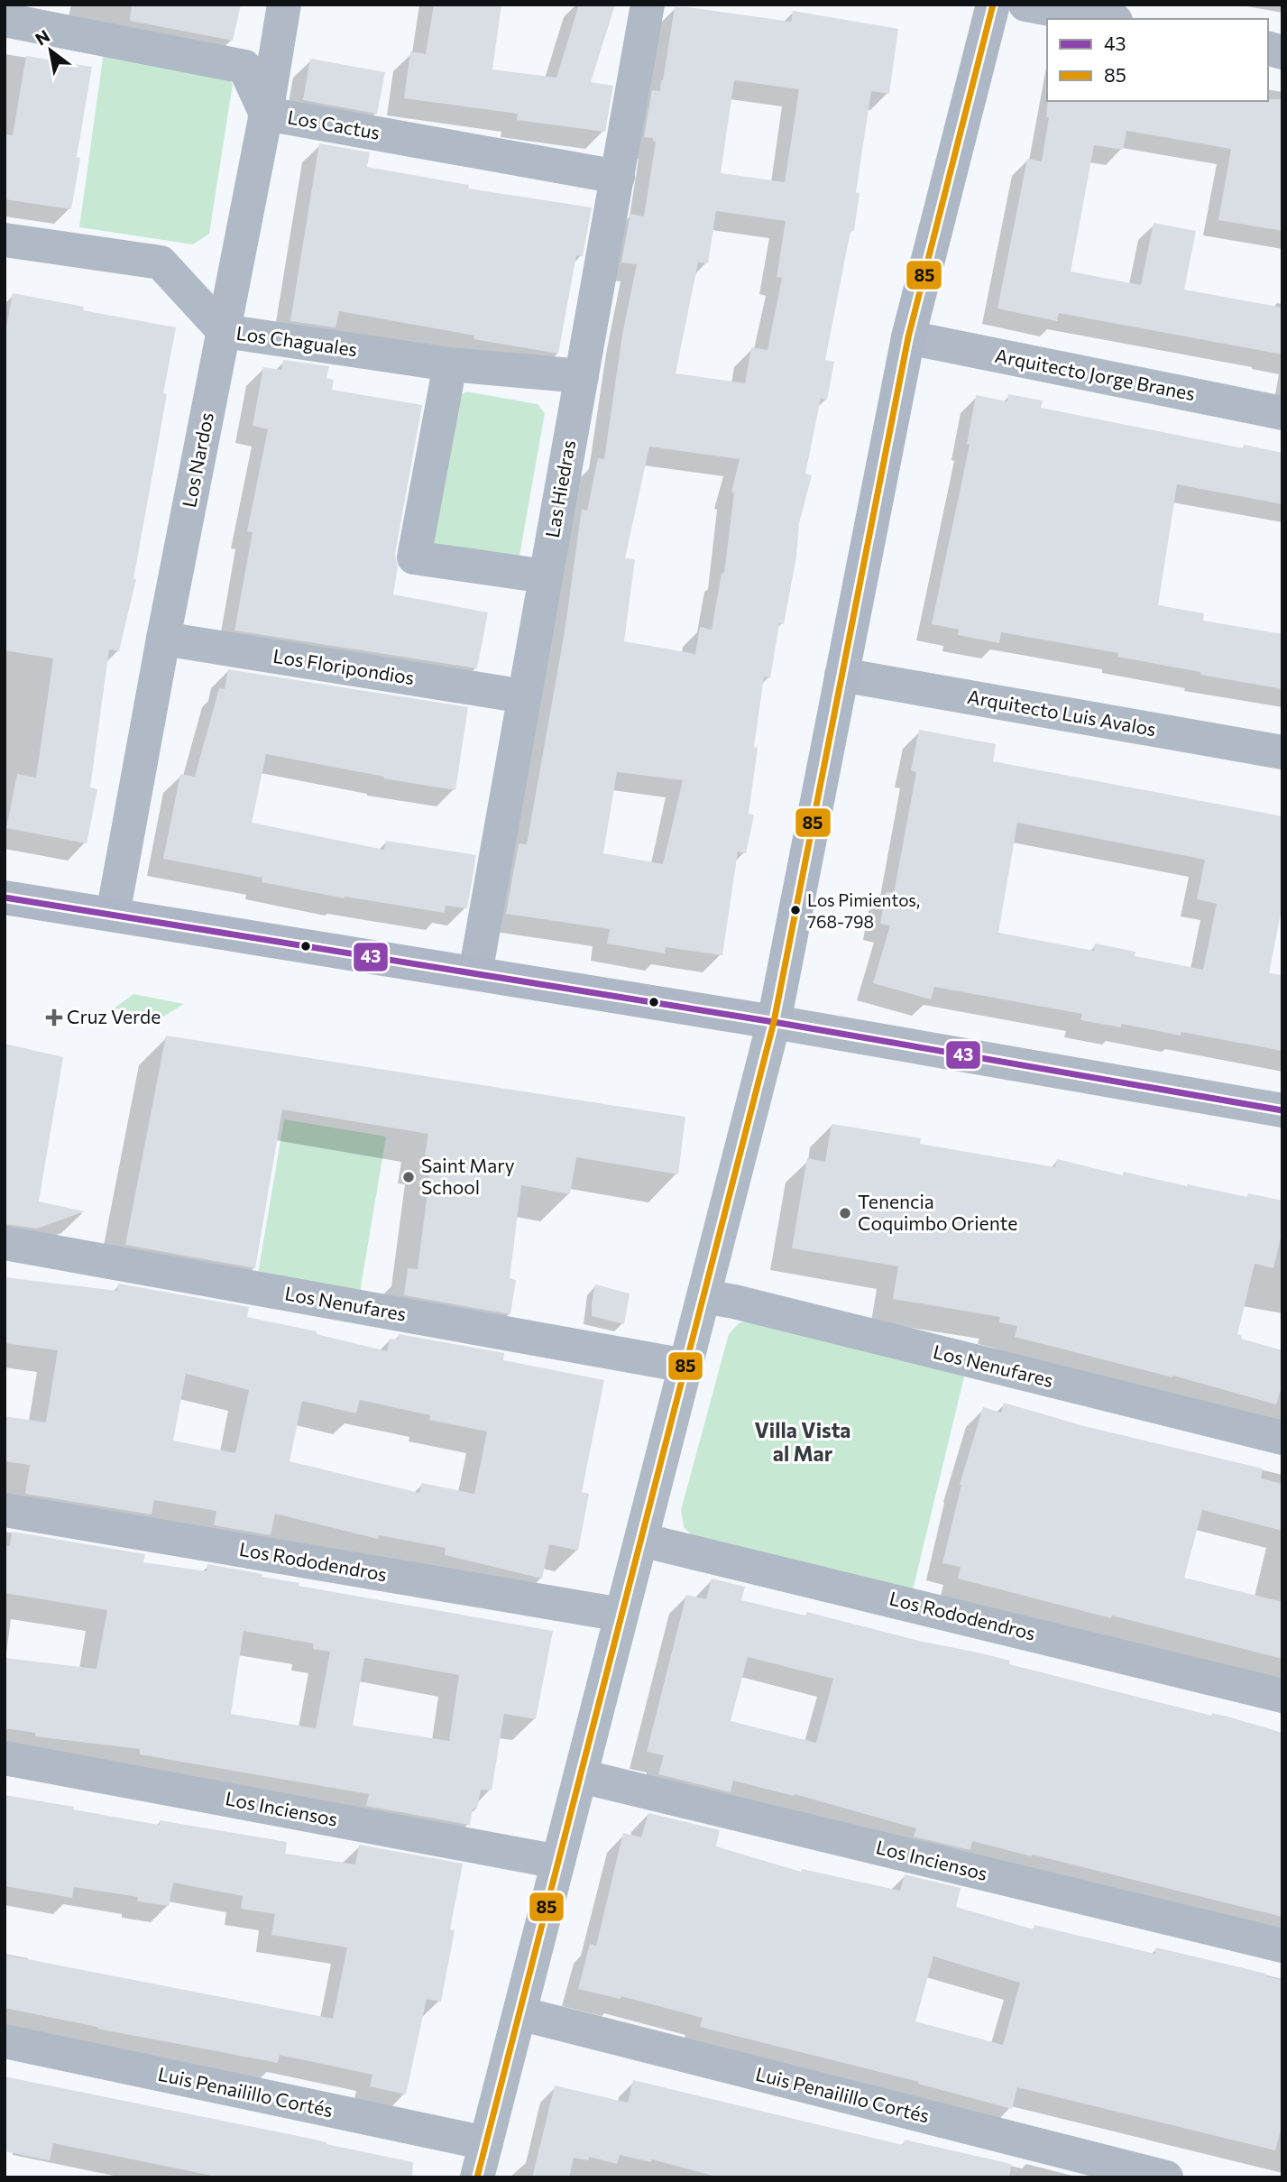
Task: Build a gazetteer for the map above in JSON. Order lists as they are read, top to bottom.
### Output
{
  "streets": {
    "street": [
      "Los Cactus",
      "Los Chaguales",
      "Arquitecto Jorge Branes",
      "Los Nardos",
      "Las Hiedras",
      "Los Floripondios",
      "Arquitecto Luis Avalos",
      "Los Nenufares",
      "Los Rododendros",
      "Los Inciensos",
      "Luis Penailillo Cortés"
    ]
  },
  "crossings": [
    ["Los Cactus", "Los Nardos"],
    ["Los Cactus", "Las Hiedras"],
    ["Los Chaguales", "Los Nardos"],
    ["Los Chaguales", "Las Hiedras"],
    ["Los Nardos", "Los Floripondios"],
    ["Las Hiedras", "Los Floripondios"]
  ],
  "districts": ["Villa Vista al Mar"],
  "places": {
    "other": ["Los Pimientos, 768-798", "Saint Mary School", "Tenencia Coquimbo Oriente"],
    "health": ["Cruz Verde"]
  },
  "lines": ["transit line 85", "transit line 43"],
  "legend": ["43", "85"],
  "north": "top left"
}
